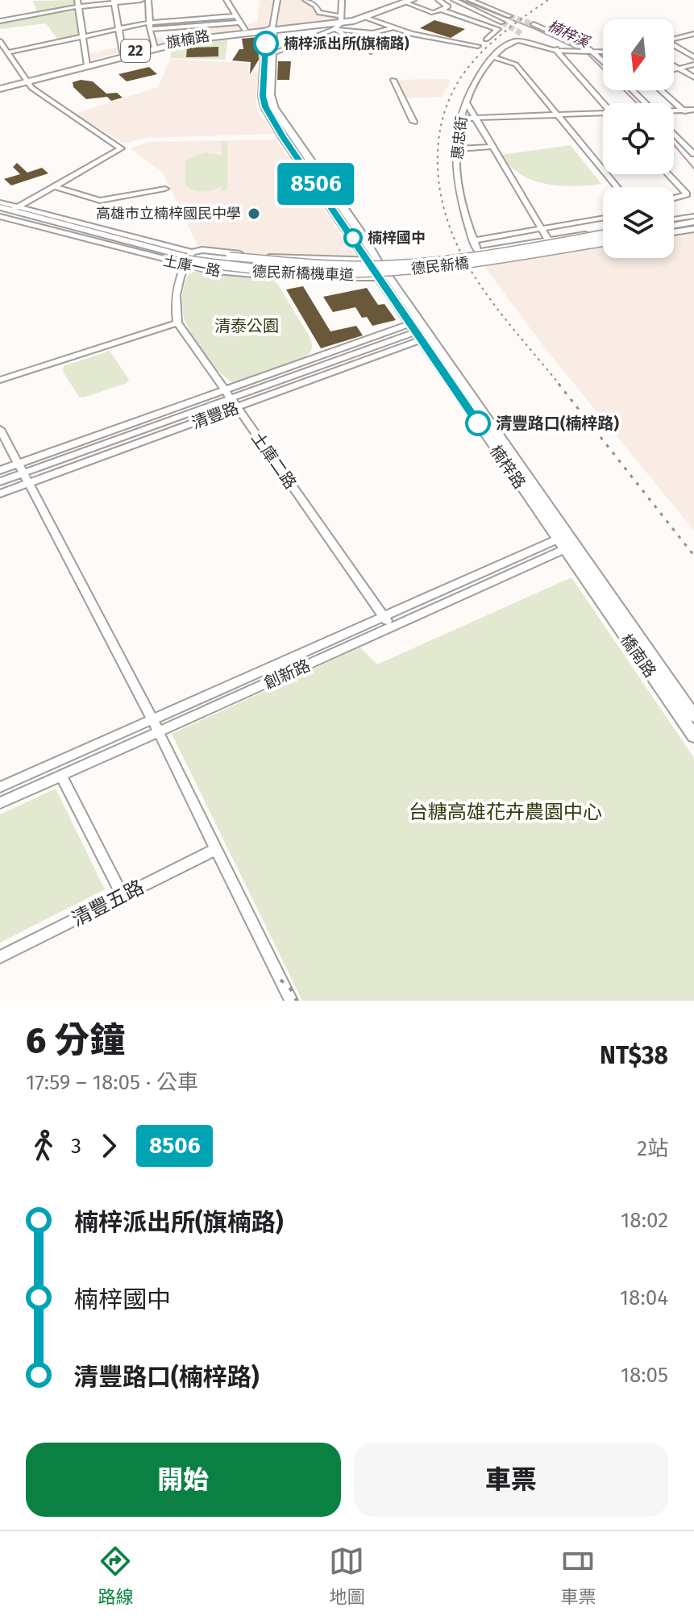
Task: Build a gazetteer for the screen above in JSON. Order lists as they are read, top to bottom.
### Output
{
  "streets": {
    "main road": ["旗楠路", "22"],
    "street": [
      "惠忠街",
      "土庫一路",
      "德民新橋",
      "德民新橋機車道",
      "清豐路",
      "土庫二路",
      "楠梓路",
      "橋南路",
      "創新路",
      "清豐五路"
    ]
  },
  "crossings": [
    ["旗楠路", "22"],
    ["旗楠路", "楠梓路"],
    ["土庫一路", "德民新橋"],
    ["土庫一路", "德民新橋機車道"],
    ["土庫一路", "楠梓路"],
    ["德民新橋", "德民新橋機車道"],
    ["清豐路", "土庫二路"],
    ["清豐路", "楠梓路"],
    ["土庫二路", "創新路"],
    ["楠梓路", "橋南路"],
    ["楠梓路", "創新路"]
  ],
  "water": ["楠梓溪"],
  "parks": ["清泰公園", "台糖高雄花卉農園中心"],
  "places": [
    "楠梓派出所(旗楠路)",
    "高雄市立楠梓國民中學",
    "楠梓國中",
    "清豐路口(楠梓路)"
  ],
  "lines": ["bus line 8506"],
  "north": "bottom",
  "page": {
    "on_map": "8506",
    "heading": ["6 分鐘", "17:59 – 18:05 · 公車", "NT$38"],
    "legs": ["3", "8506", "2站"],
    "list": [
      {
        "name": "楠梓派出所(旗楠路)",
        "value": "18:02"
      },
      {
        "name": "楠梓國中",
        "value": "18:04"
      },
      {
        "name": "清豐路口(楠梓路)",
        "value": "18:05"
      }
    ],
    "buttons": ["開始", "車票"],
    "tabs": ["路線", "地圖", "車票"]
  }
}
